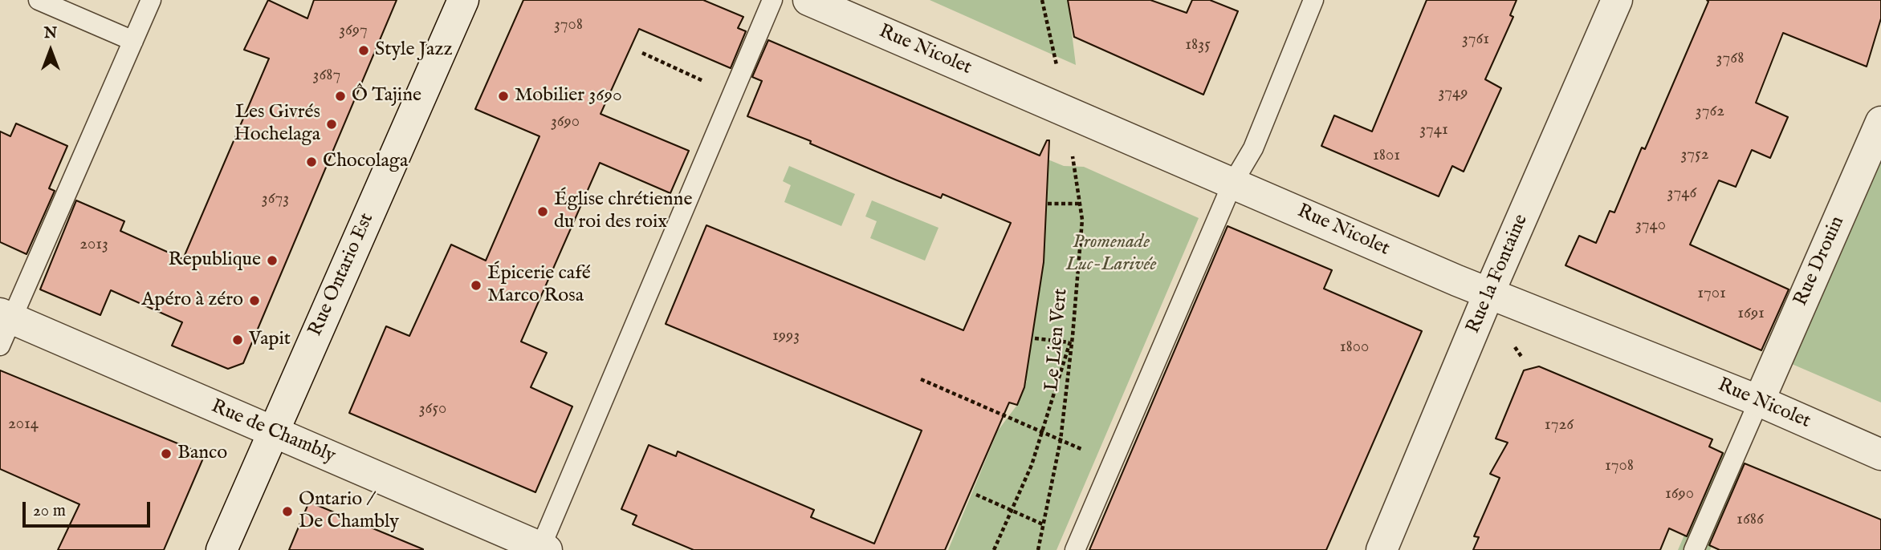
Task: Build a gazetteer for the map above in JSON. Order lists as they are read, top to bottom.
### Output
{
  "streets": {
    "street": [
      "Rue Nicolet",
      "Rue Drouin",
      "Rue la Fontaine",
      "Rue Ontario Est",
      "Rue de Chambly"
    ],
    "path": ["Le Lien Vert"]
  },
  "crossings": [
    ["Rue Nicolet", "Rue Drouin"],
    ["Rue Nicolet", "Rue la Fontaine"],
    ["Rue Ontario Est", "Rue de Chambly"]
  ],
  "parks": ["Promenade Luc-Larivée"],
  "places": [
    "Style Jazz",
    "Ô Tajine",
    "Mobilier 3690",
    "Les Givrés Hochelaga",
    "Chocolaga",
    "Église chrétienne du roi des roix",
    "Republique",
    "Épicerie café Marco Rosa",
    "Apéro à zéro",
    "Vapit",
    "Banco",
    "Ontario / De Chambly"
  ],
  "house_numbers": [
    "3708",
    "3697",
    "3761",
    "1835",
    "3768",
    "3687",
    "3749",
    "3762",
    "3690",
    "3741",
    "3752",
    "1801",
    "3746",
    "3673",
    "3740",
    "2013",
    "1701",
    "1691",
    "1993",
    "1800",
    "3650",
    "2014",
    "1726",
    "1708",
    "1690",
    "1686"
  ],
  "scale_bar": "20 m",
  "north": "top"
}
